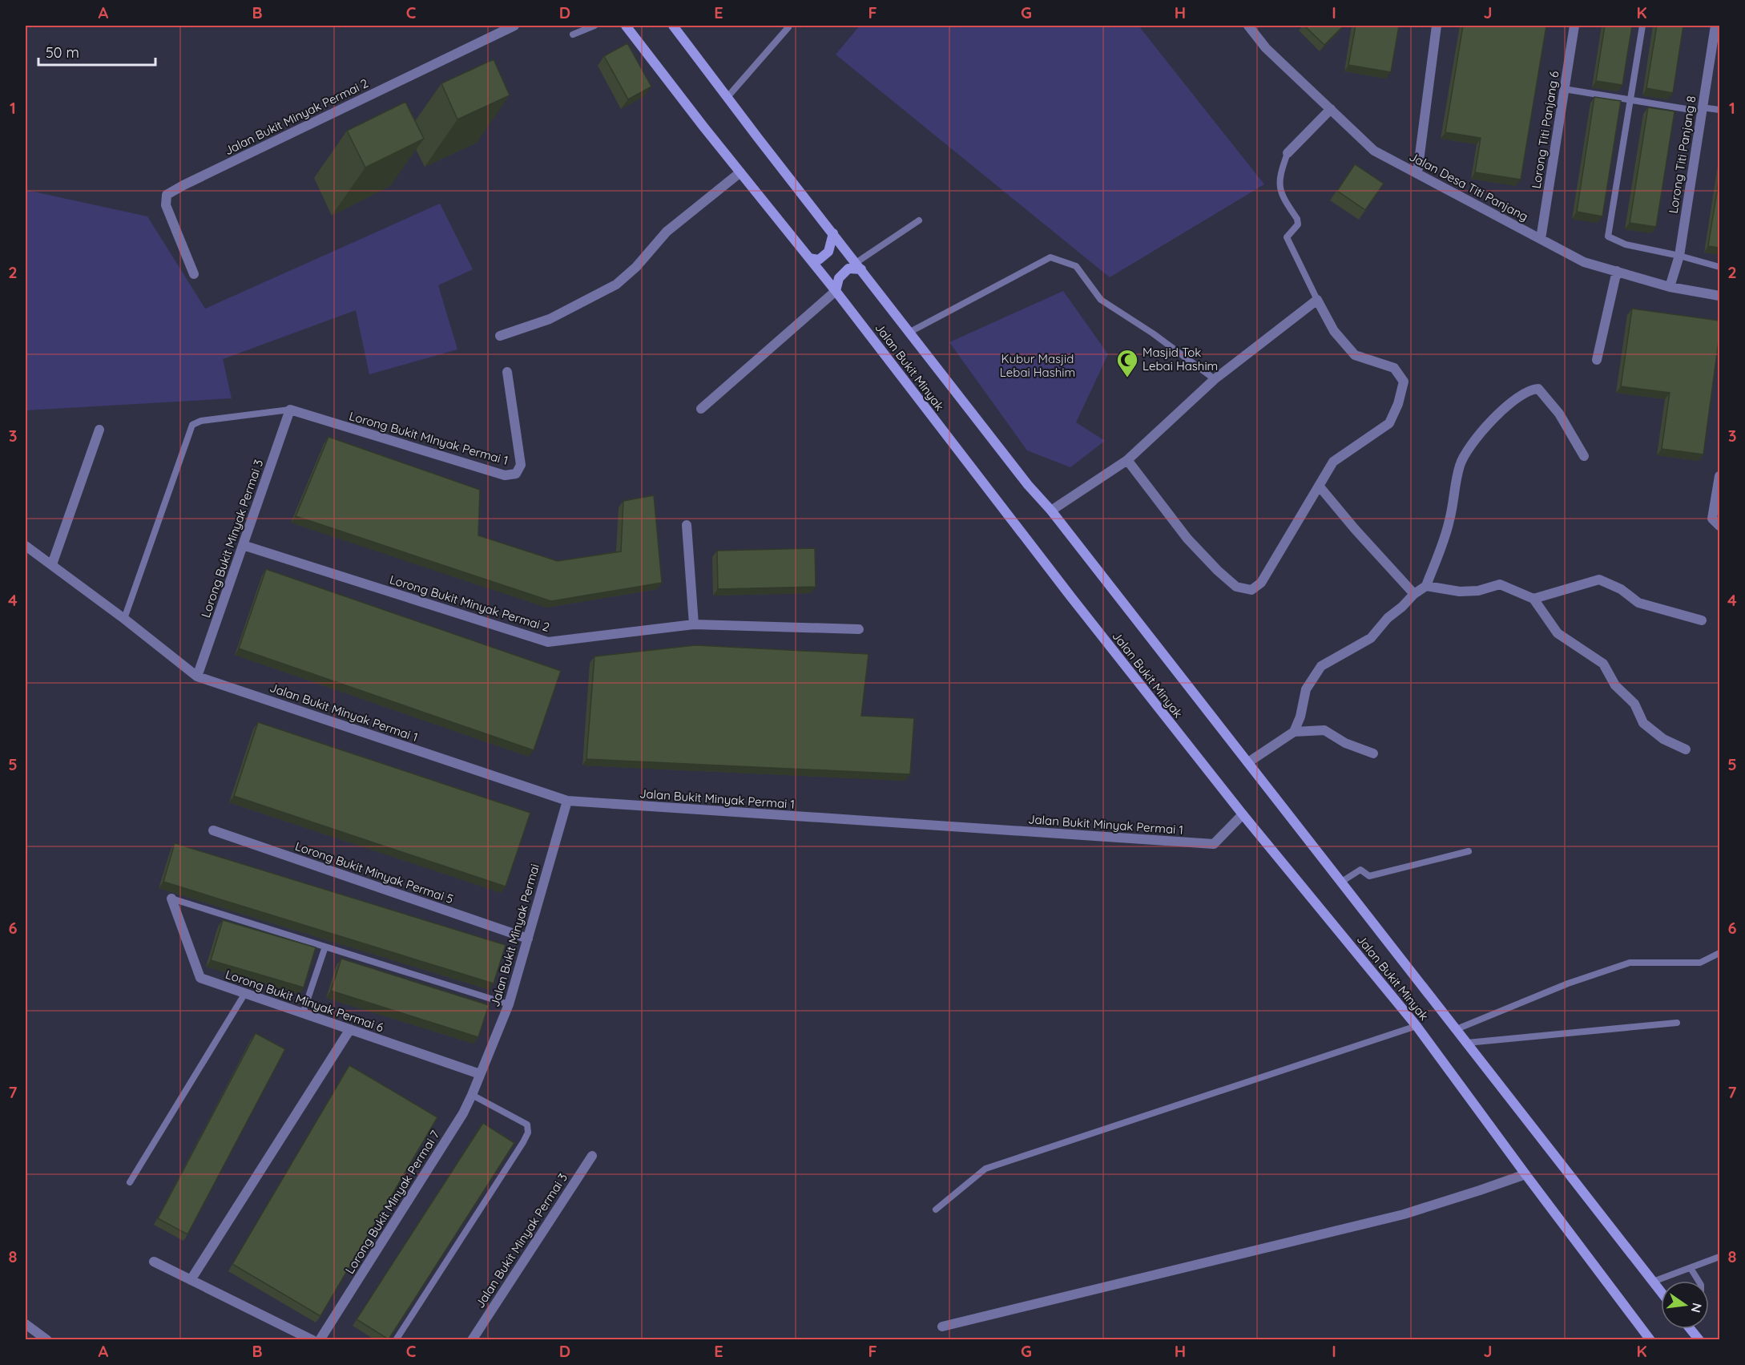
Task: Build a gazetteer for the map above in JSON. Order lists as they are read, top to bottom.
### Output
{
  "streets": {
    "main road": ["Jalan Bukit Minyak"],
    "street": [
      "Jalan Bukit Minyak Permai 2",
      "Lorong Titi Panjang 6",
      "Lorong Titi Panjang 8",
      "Jalan Desa Titi Panjang",
      "Lorong Bukit MInyak Permai 1",
      "Lorong Bukit Minyak Permai 3",
      "Lorong Bukit Minyak Permai 2",
      "Jalan Bukit Minyak Permai 1",
      "Lorong Bukit Minyak Permai 5",
      "Jalan Bukit Minyak Permai",
      "Lorong Bukit Minyak Permai 6",
      "Lorong Bukit Minyak Permai 7",
      "Jalan Bukit Minyak Permai 3"
    ]
  },
  "crossings": [
    ["Lorong Titi Panjang 6", "Jalan Desa Titi Panjang"],
    ["Lorong Titi Panjang 8", "Jalan Desa Titi Panjang"],
    ["Jalan Bukit Minyak", "Jalan Bukit Minyak Permai 1"],
    ["Lorong Bukit MInyak Permai 1", "Lorong Bukit Minyak Permai 3"],
    ["Lorong Bukit Minyak Permai 3", "Lorong Bukit Minyak Permai 2"],
    ["Lorong Bukit Minyak Permai 3", "Jalan Bukit Minyak Permai 1"],
    ["Jalan Bukit Minyak Permai 1", "Jalan Bukit Minyak Permai"],
    ["Lorong Bukit Minyak Permai 5", "Jalan Bukit Minyak Permai"],
    ["Jalan Bukit Minyak Permai", "Lorong Bukit Minyak Permai 6"],
    ["Jalan Bukit Minyak Permai", "Lorong Bukit Minyak Permai 7"],
    ["Lorong Bukit Minyak Permai 6", "Lorong Bukit Minyak Permai 7"]
  ],
  "parks": ["Kubur Masjid Lebai Hashim"],
  "places": {
    "mosque": ["Masjid Tok Lebai Hashim"]
  },
  "scale_bar": "50 m",
  "north": "right",
  "grid": {
    "columns": [
      "A",
      "B",
      "C",
      "D",
      "E",
      "F",
      "G",
      "H",
      "I",
      "J",
      "K"
    ],
    "rows": [
      "1",
      "2",
      "3",
      "4",
      "5",
      "6",
      "7",
      "8"
    ]
  }
}
